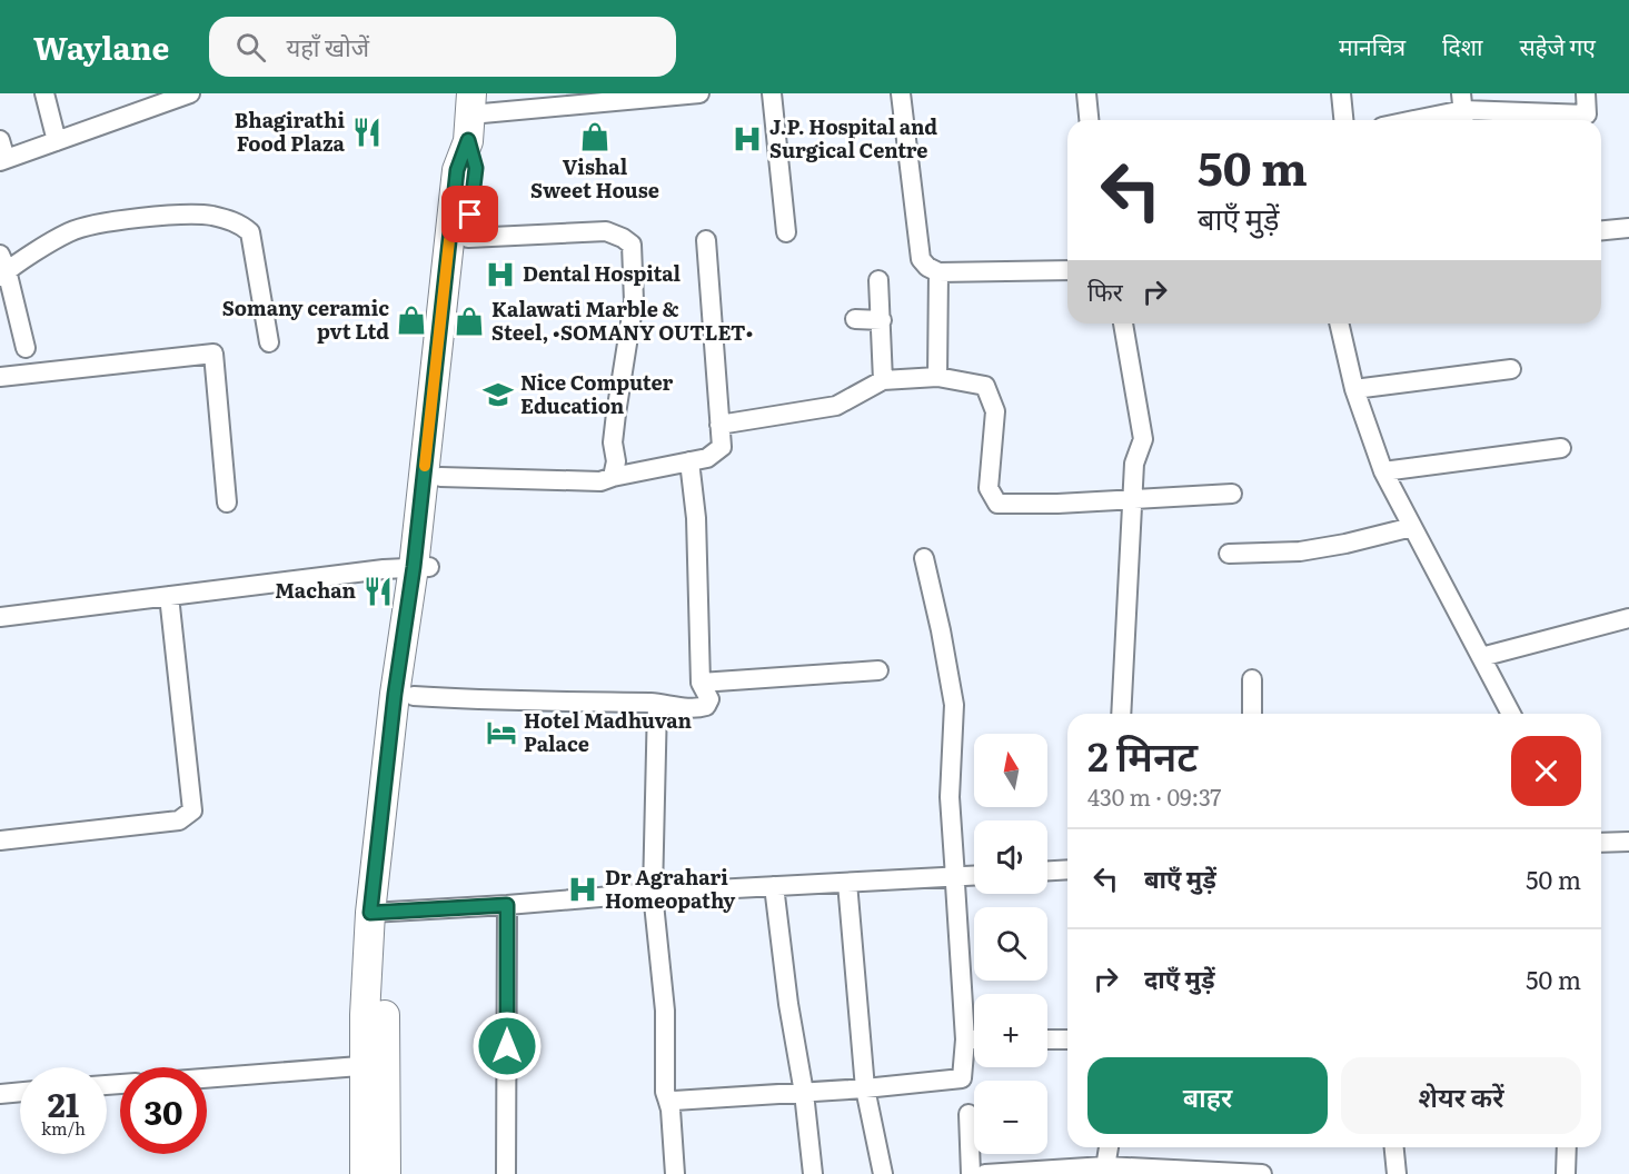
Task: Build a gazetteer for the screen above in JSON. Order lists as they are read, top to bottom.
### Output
{
  "places": {
    "restaurant": ["Bhagirathi Food Plaza", "Machan"],
    "shop": ["Vishal Sweet House", "Somany ceramic pvt Ltd", "Kalawati Marble & Steel, •SOMANY OUTLET•"],
    "hospital": ["J.P. Hospital and Surgical Centre", "Dental Hospital", "Dr Agrahari Homeopathy"],
    "school or university": ["Nice Computer Education"],
    "hotel": ["Hotel Madhuvan Palace"]
  },
  "north": "top",
  "page": {
    "header": "Waylane",
    "search": "यहाँ खोजें",
    "nav": ["मानचित्र", "दिशा", "सहेजे गए"],
    "turn": ["50 m", "बाएँ मुड़ें"],
    "then": "फिर",
    "heading": ["2 मिनट", "430 m · 09:37"],
    "map_buttons": ["+", "−"],
    "list": [
      {
        "name": "बाएँ मुड़ें",
        "value": "50 m"
      },
      {
        "name": "दाएँ मुड़ें",
        "value": "50 m"
      }
    ],
    "buttons": ["बाहर", "शेयर करें"],
    "speed": "21 km/h",
    "limit": "30"
  }
}
